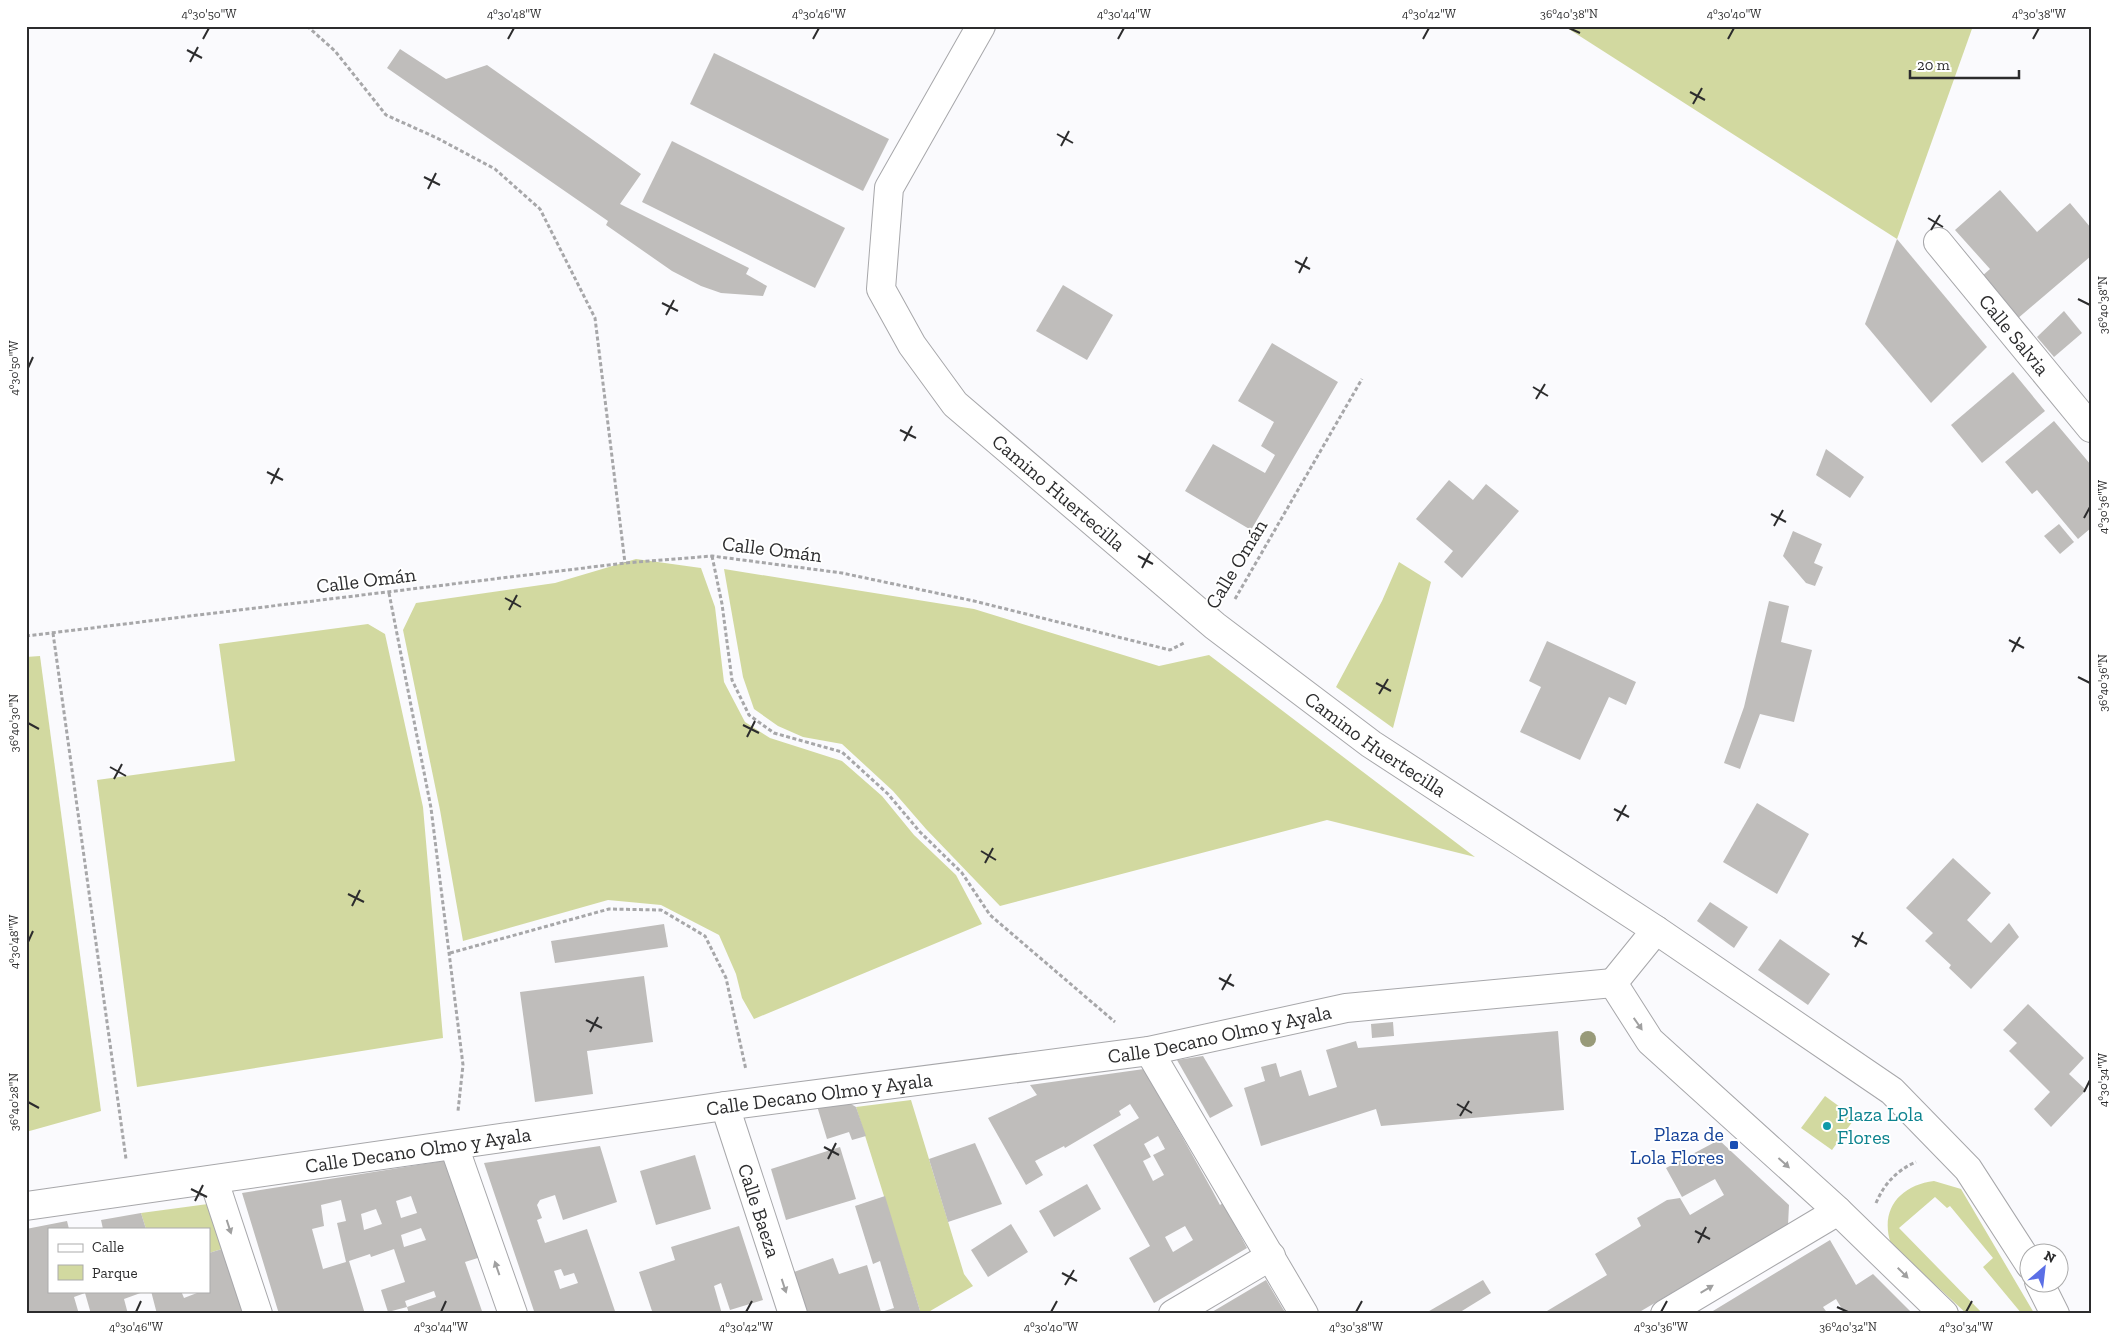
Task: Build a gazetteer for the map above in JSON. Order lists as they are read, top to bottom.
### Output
{
  "streets": {
    "street": [
      "Calle Salvia",
      "Camino Huertecilla",
      "Calle Decano Olmo y Ayala",
      "Calle Baeza"
    ],
    "path": ["Calle Omán"]
  },
  "crossings": [
    ["Camino Huertecilla", "Calle Omán"],
    ["Calle Decano Olmo y Ayala", "Calle Baeza"]
  ],
  "one_way": ["Calle Baeza"],
  "places": {
    "other": ["Plaza Lola Flores"],
    "transit": ["Plaza de Lola Flores"]
  },
  "legend": ["Calle", "Parque"],
  "scale_bar": "20 m",
  "north": "top right",
  "coordinates": [
    "4°30'50\"W",
    "4°30'48\"W",
    "4°30'46\"W",
    "4°30'44\"W",
    "4°30'42\"W",
    "36°40'38\"N",
    "4°30'40\"W",
    "4°30'38\"W",
    "4°30'36\"W",
    "36°40'36\"N",
    "36°40'30\"N",
    "4°30'34\"W",
    "36°40'28\"N",
    "36°40'32\"N"
  ]
}
